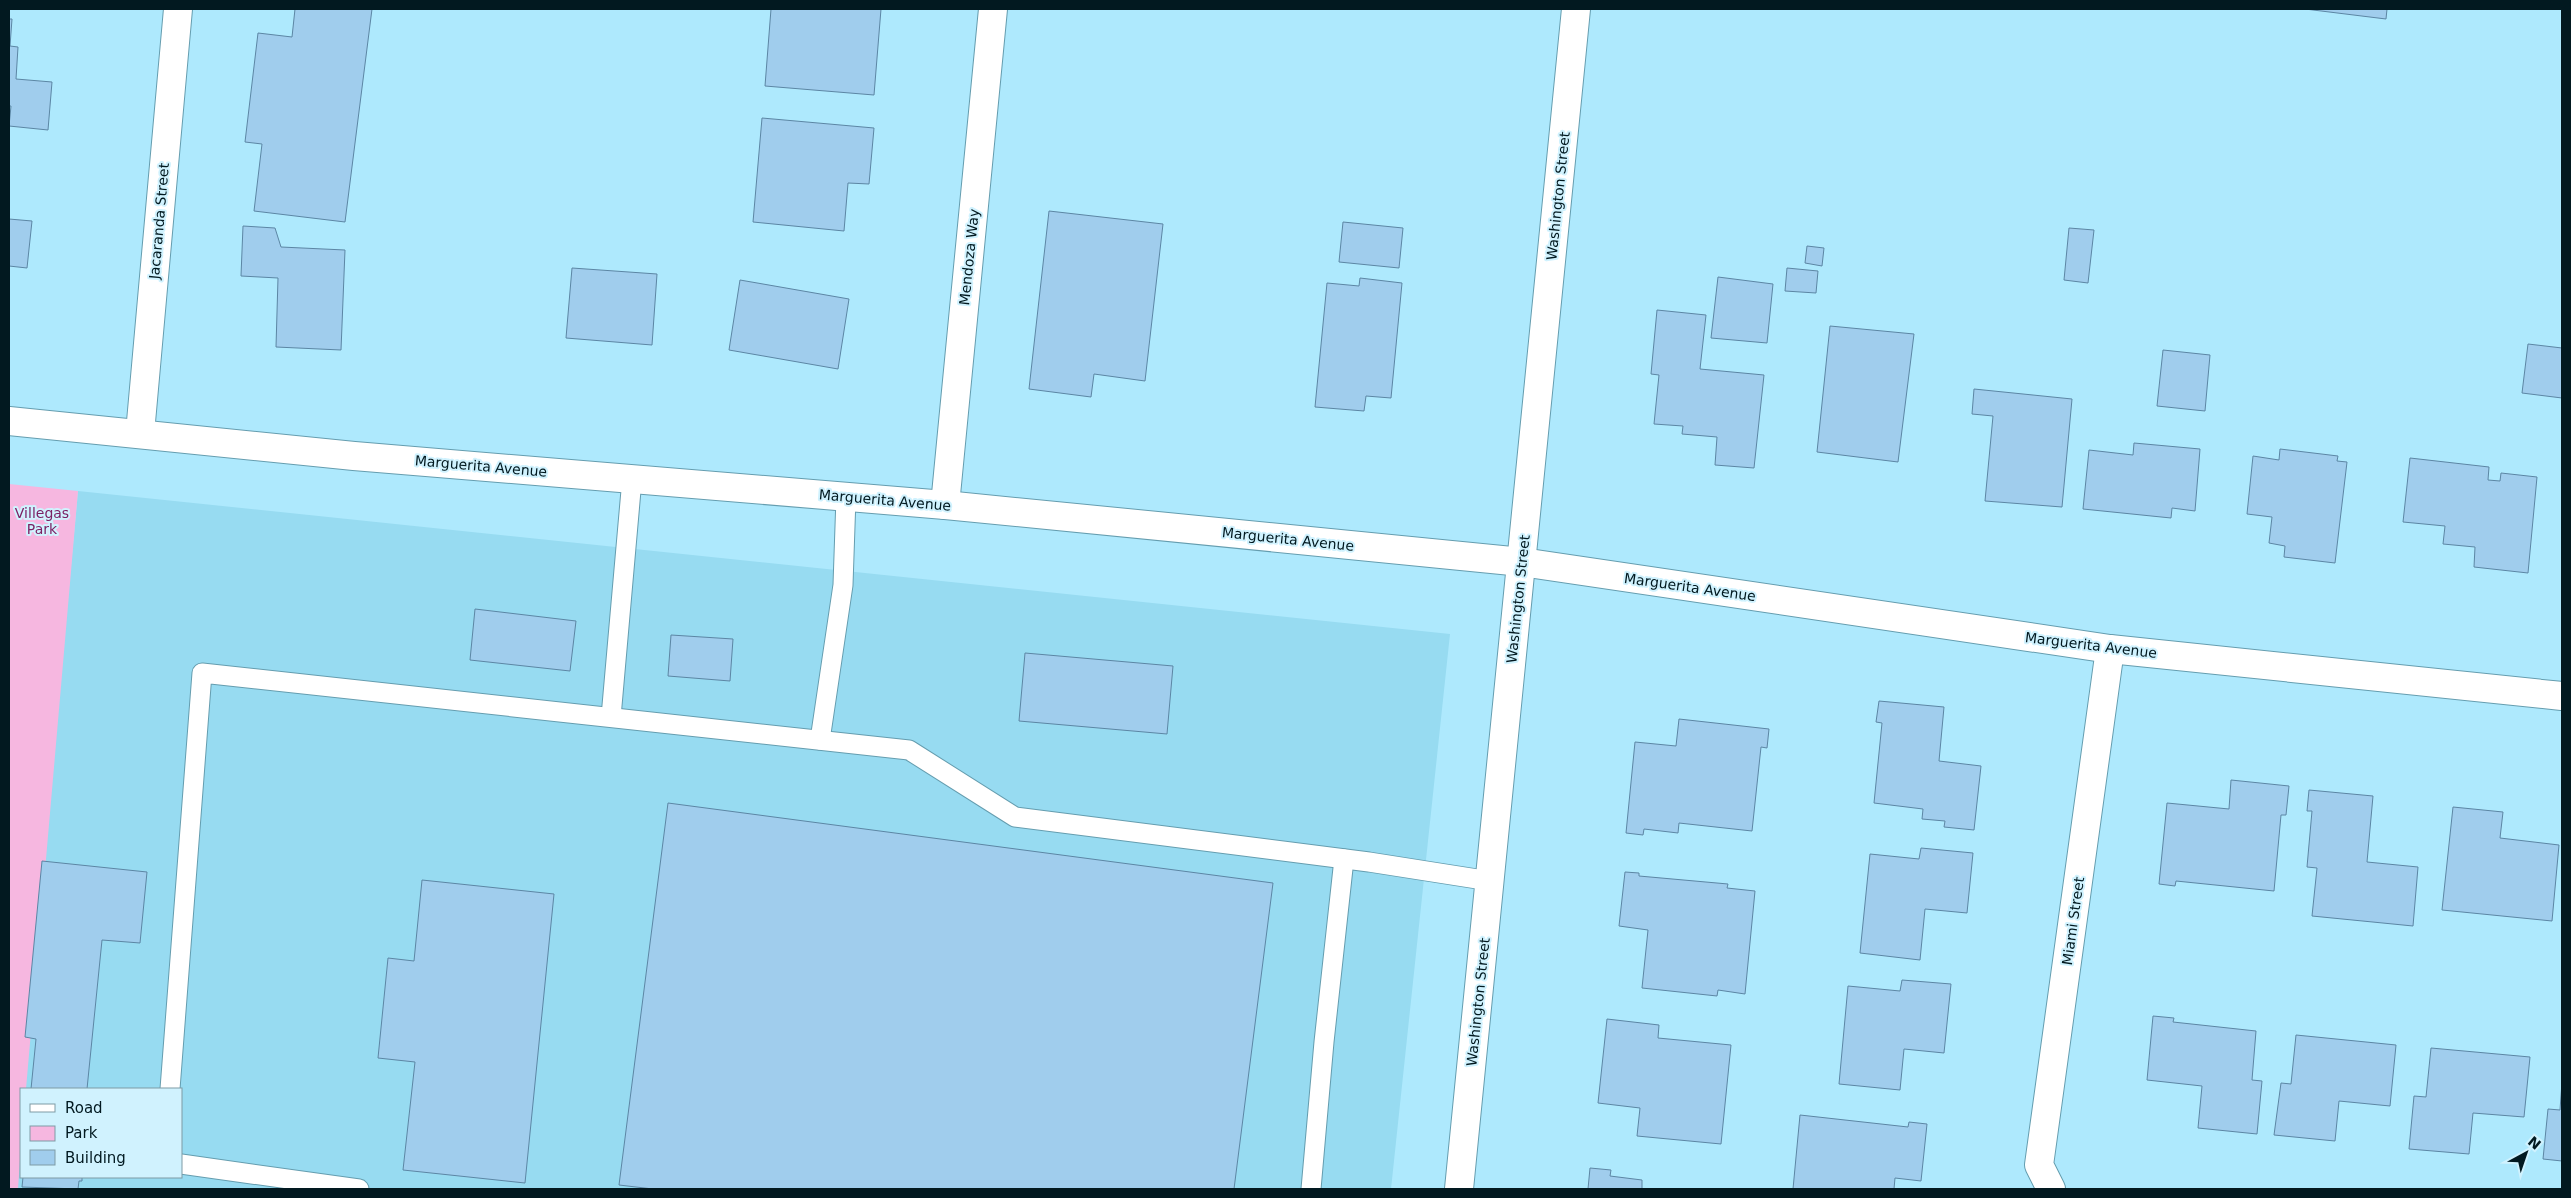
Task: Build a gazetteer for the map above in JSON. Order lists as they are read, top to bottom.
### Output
{
  "streets": {
    "street": [
      "Washington Street",
      "Jacaranda Street",
      "Mendoza Way",
      "Marguerita Avenue",
      "Miami Street"
    ]
  },
  "crossings": [
    ["Washington Street", "Marguerita Avenue"],
    ["Jacaranda Street", "Marguerita Avenue"],
    ["Mendoza Way", "Marguerita Avenue"],
    ["Marguerita Avenue", "Miami Street"]
  ],
  "parks": ["Villegas Park"],
  "legend": ["Road", "Park", "Building"],
  "north": "top right"
}
